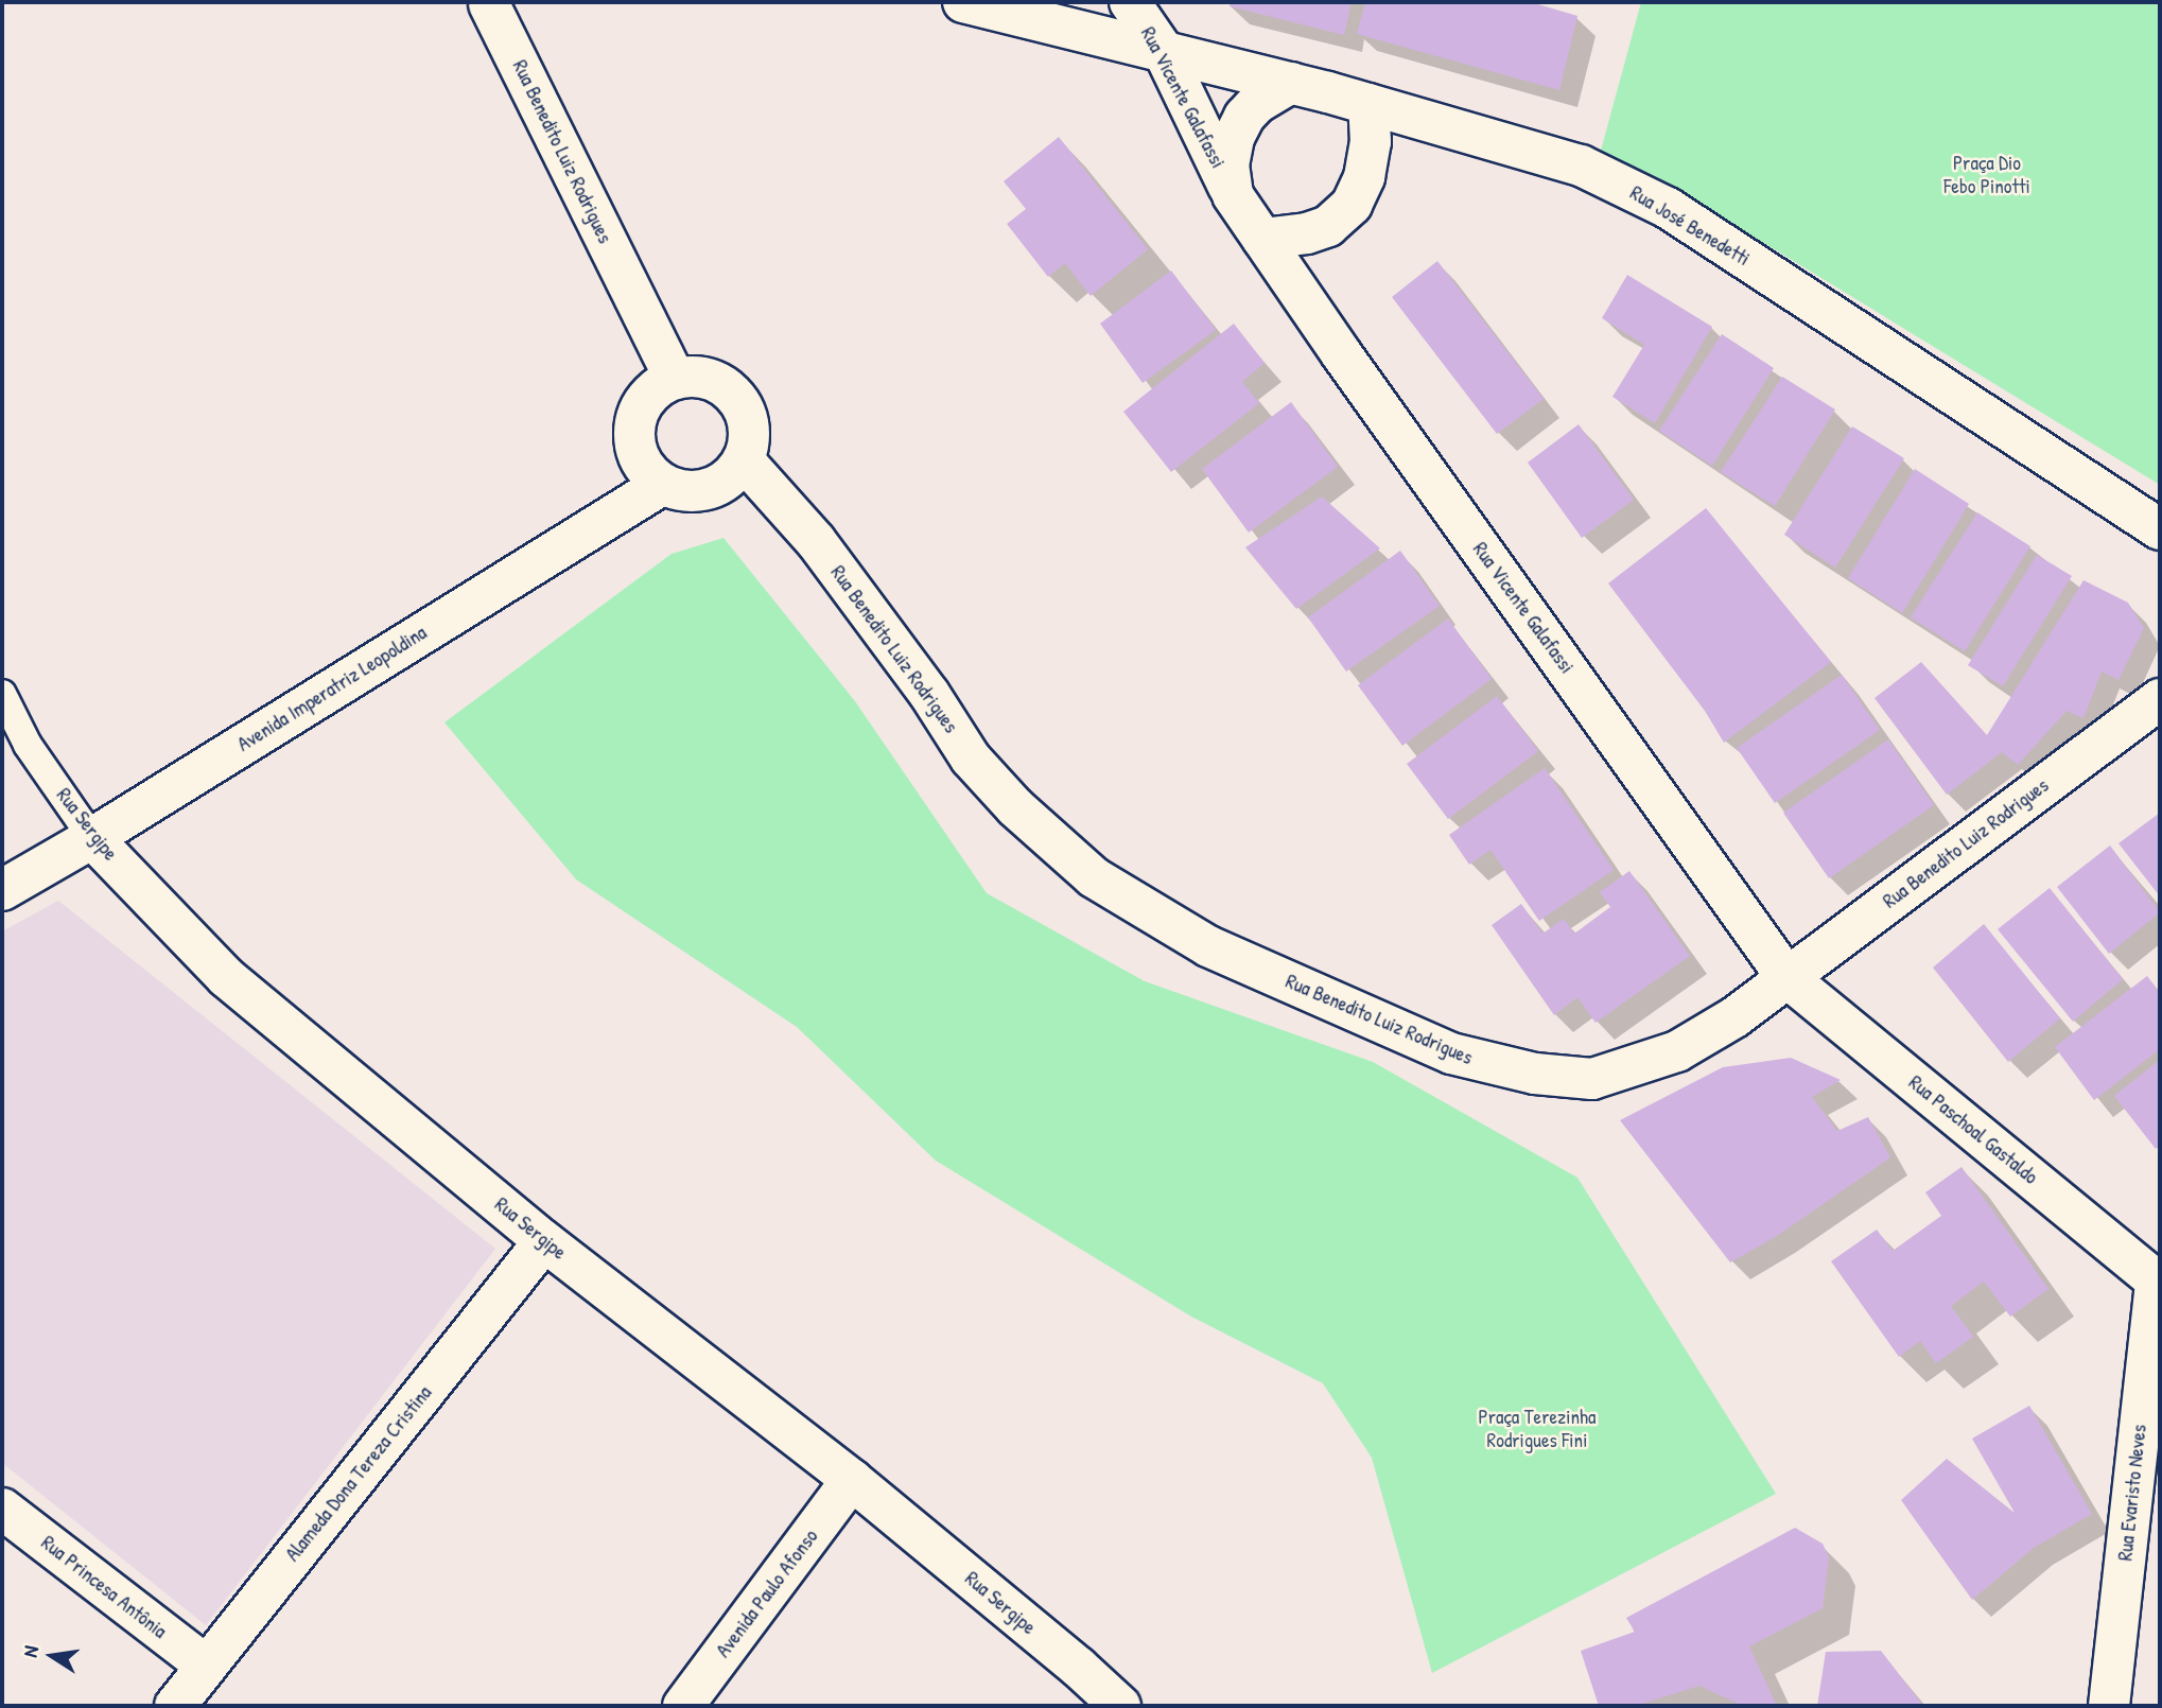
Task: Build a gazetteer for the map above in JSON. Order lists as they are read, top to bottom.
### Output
{
  "streets": {
    "street": [
      "Rua Vicente Galafassi",
      "Rua Benedito Luiz Rodrigues",
      "Rua José Benedetti",
      "Avenida Imperatriz Leopoldina",
      "Rua Sergipe",
      "Rua Paschoal Gastaldo",
      "Alameda Dona Tereza Cristina",
      "Rua Evaristo Neves",
      "Rua Princesa Antônia",
      "Avenida Paulo Afonso"
    ]
  },
  "crossings": [
    ["Rua Vicente Galafassi", "Rua Benedito Luiz Rodrigues"],
    ["Rua Vicente Galafassi", "Rua José Benedetti"],
    ["Rua Vicente Galafassi", "Rua Paschoal Gastaldo"],
    ["Rua Benedito Luiz Rodrigues", "Avenida Imperatriz Leopoldina"],
    ["Rua Benedito Luiz Rodrigues", "Rua Paschoal Gastaldo"],
    ["Avenida Imperatriz Leopoldina", "Rua Sergipe"],
    ["Rua Sergipe", "Alameda Dona Tereza Cristina"],
    ["Rua Sergipe", "Avenida Paulo Afonso"],
    ["Rua Paschoal Gastaldo", "Rua Evaristo Neves"],
    ["Alameda Dona Tereza Cristina", "Rua Princesa Antônia"]
  ],
  "parks": ["Praça Dio Febo Pinotti", "Praça Terezinha Rodrigues Fini"],
  "north": "left"
}
